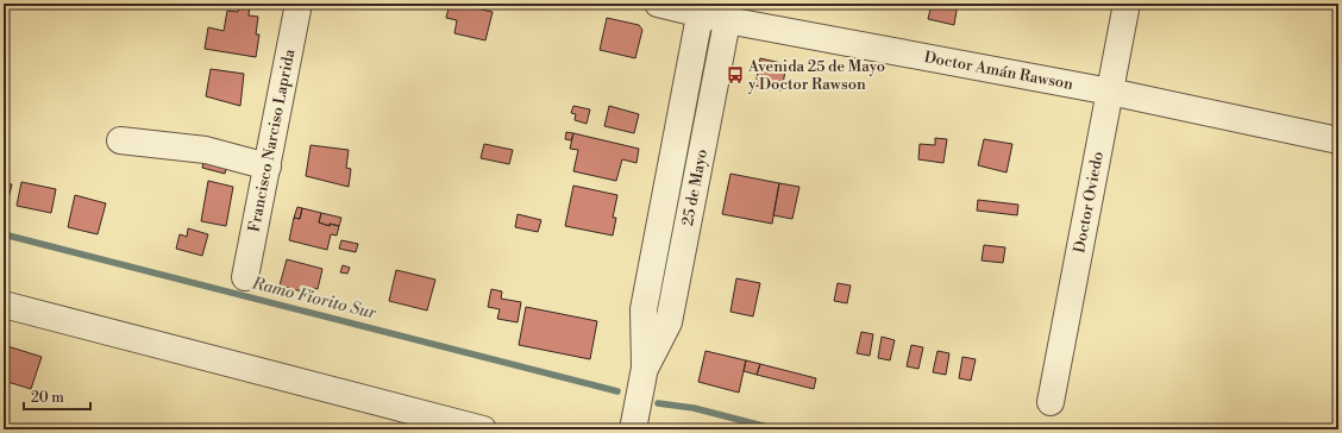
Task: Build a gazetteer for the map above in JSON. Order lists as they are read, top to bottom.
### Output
{
  "streets": {
    "street": [
      "Doctor Amán Rawson",
      "Francisco Narciso Laprida",
      "25 de Mayo",
      "Doctor Oviedo"
    ]
  },
  "crossings": [
    ["Doctor Amán Rawson", "25 de Mayo"],
    ["Doctor Amán Rawson", "Doctor Oviedo"]
  ],
  "water": ["Ramo Fiorito Sur"],
  "places": {
    "bus stop": ["Avenida 25 de Mayo y Doctor Rawson"]
  },
  "scale_bar": "20 m"
}
